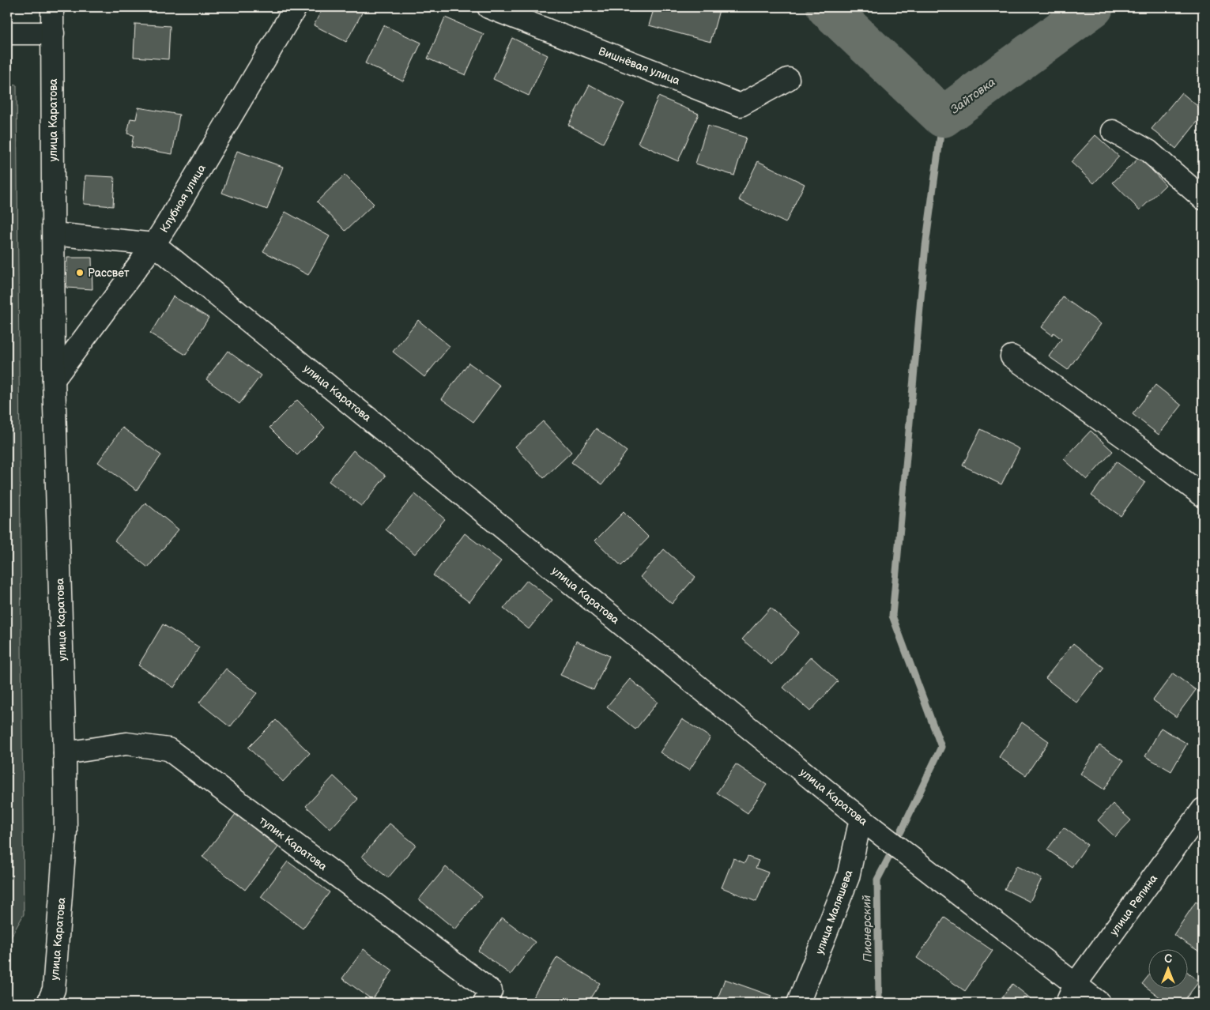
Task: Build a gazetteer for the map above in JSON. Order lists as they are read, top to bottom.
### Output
{
  "streets": {
    "street": [
      "Вишнёвая улица",
      "улица Каратова",
      "Клубная улица",
      "тупик Каратова",
      "улица Репина",
      "улица Маляшева"
    ]
  },
  "crossings": [
    ["улица Каратова", "Клубная улица"],
    ["улица Каратова", "тупик Каратова"],
    ["улица Каратова", "улица Репина"],
    ["улица Каратова", "улица Маляшева"]
  ],
  "water": ["Зайтовка", "Пионерский"],
  "places": ["Рассвет"],
  "north": "top"
}
